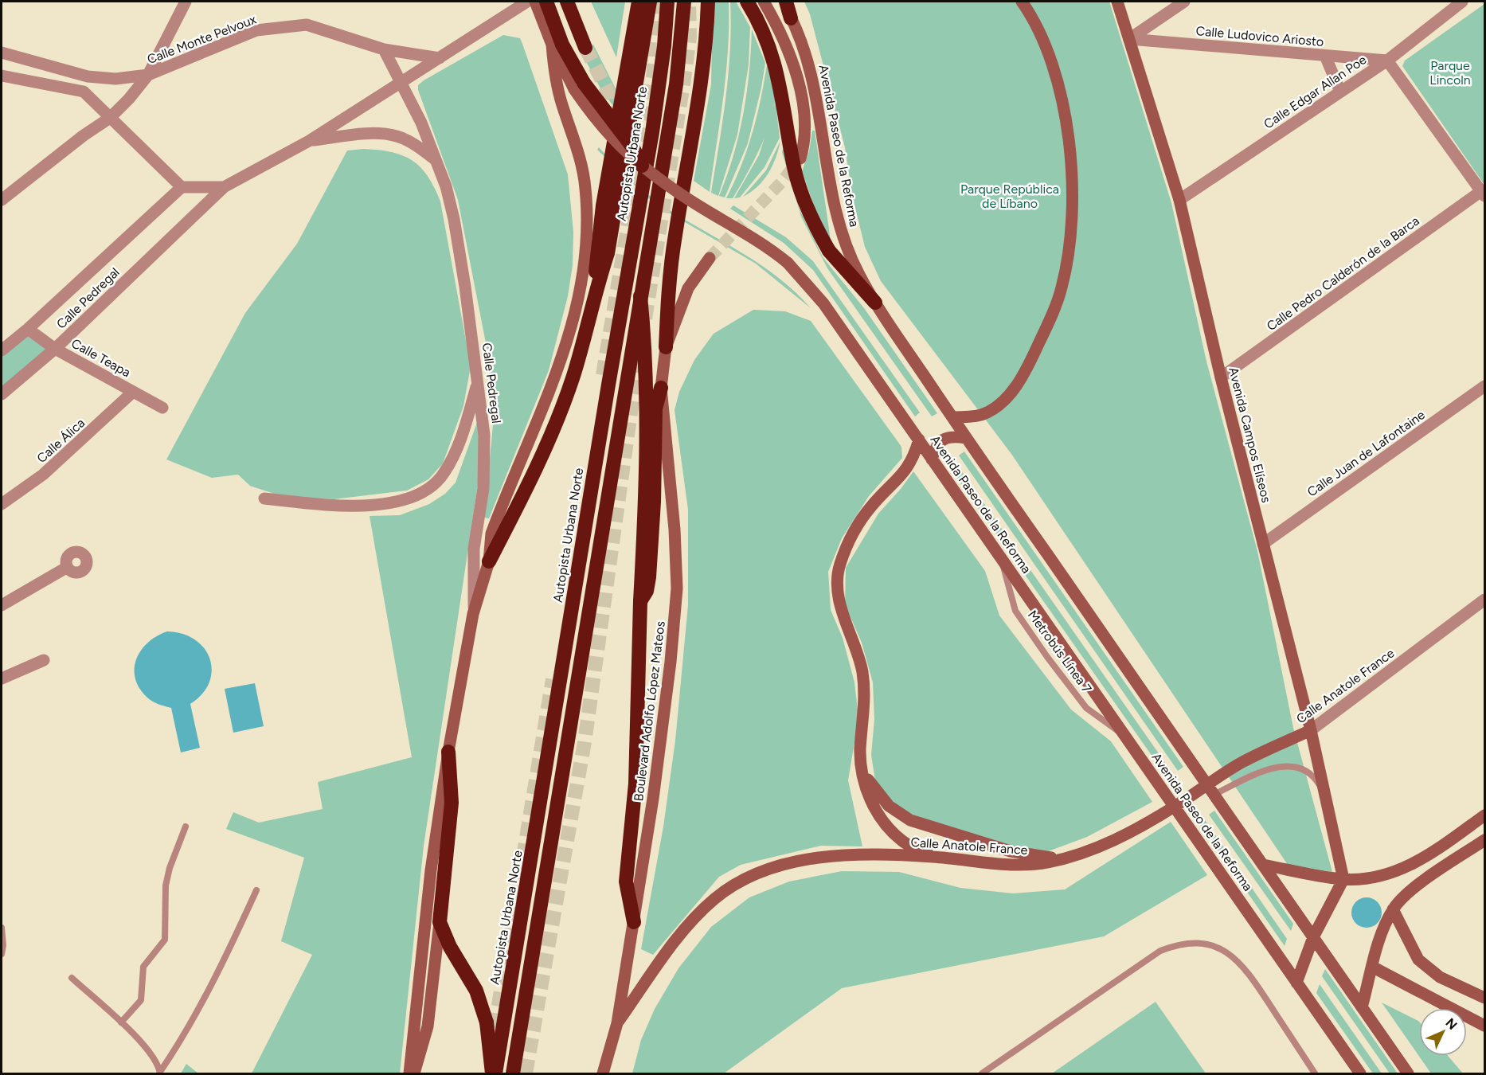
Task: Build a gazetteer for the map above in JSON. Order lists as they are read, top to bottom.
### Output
{
  "streets": {
    "highway": ["Autopista Urbana Norte"],
    "main road": [
      "Avenida Paseo de la Reforma",
      "Avenida Campos Elíseos",
      "Calle Anatole France",
      "Boulevard Adolfo López Mateos"
    ],
    "street": [
      "Calle Ludovico Ariosto",
      "Calle Monte Pelvoux",
      "Calle Edgar Allan Poe",
      "Calle Pedro Calderón de la Barca",
      "Calle Pedregal",
      "Calle Teapa",
      "Calle Álica",
      "Calle Juan de Lafontaine"
    ],
    "lane": ["Metrobús Línea 7"]
  },
  "crossings": [
    ["Calle Ludovico Ariosto", "Calle Edgar Allan Poe"],
    ["Calle Ludovico Ariosto", "Avenida Campos Elíseos"],
    ["Calle Monte Pelvoux", "Calle Pedregal"],
    ["Calle Edgar Allan Poe", "Avenida Campos Elíseos"],
    ["Avenida Paseo de la Reforma", "Metrobús Línea 7"],
    ["Avenida Paseo de la Reforma", "Calle Anatole France"],
    ["Calle Pedro Calderón de la Barca", "Avenida Campos Elíseos"],
    ["Calle Pedregal", "Calle Teapa"],
    ["Calle Teapa", "Calle Álica"],
    ["Avenida Campos Elíseos", "Calle Juan de Lafontaine"],
    ["Avenida Campos Elíseos", "Calle Anatole France"],
    ["Calle Anatole France", "Boulevard Adolfo López Mateos"]
  ],
  "parks": ["Parque Lincoln", "Parque República de Líbano"],
  "north": "top right"
}
